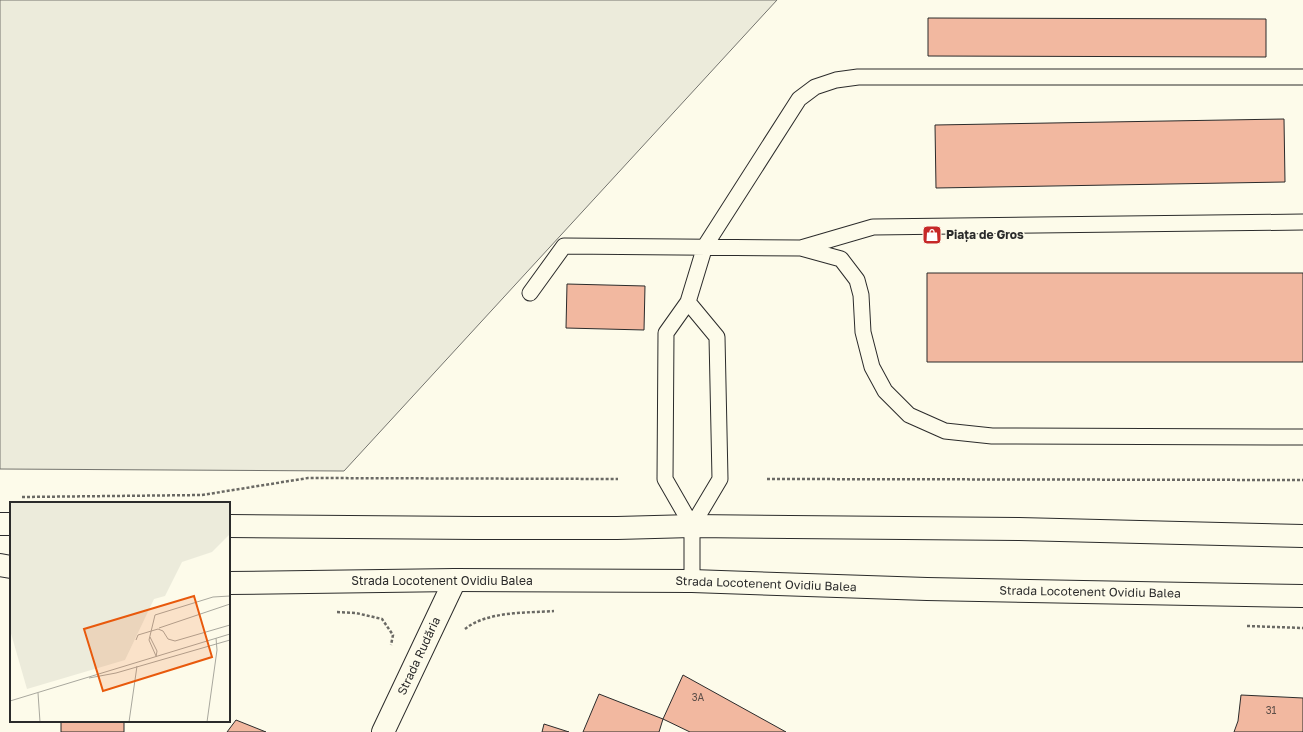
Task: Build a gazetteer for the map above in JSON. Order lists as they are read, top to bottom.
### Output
{
  "streets": {
    "main road": ["Strada Locotenent Ovidiu Balea", "Strada Rudăria"]
  },
  "crossings": [
    ["Strada Locotenent Ovidiu Balea", "Strada Rudăria"]
  ],
  "places": {
    "shop": ["Piața de Gros"]
  },
  "house_numbers": ["3A", "31"]
}
